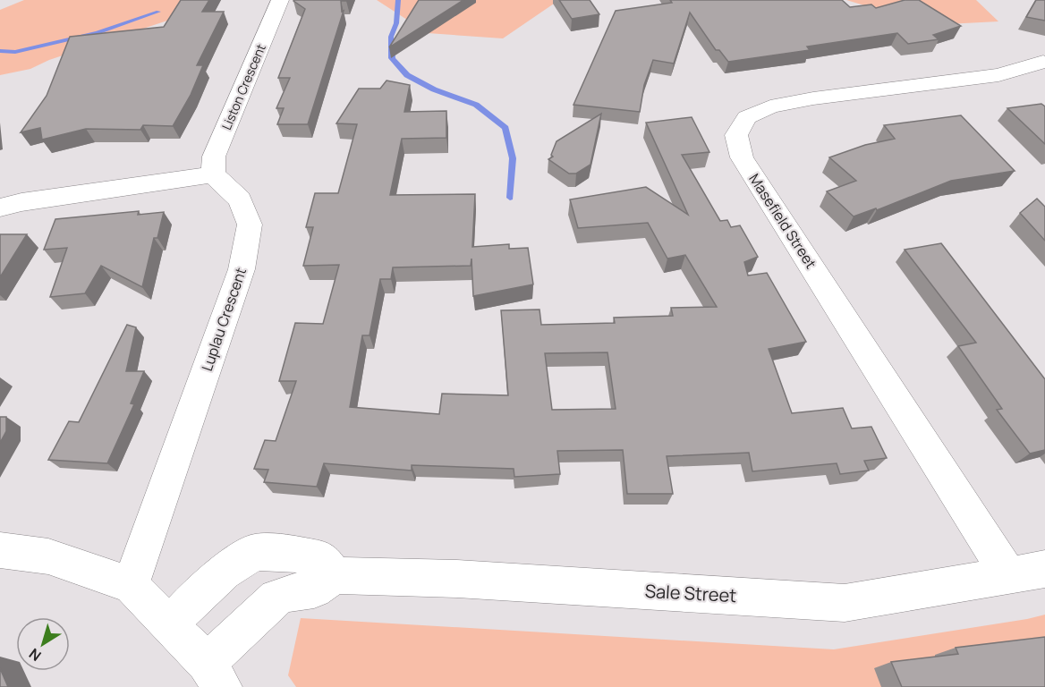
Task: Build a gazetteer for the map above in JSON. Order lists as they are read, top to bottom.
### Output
{
  "streets": {
    "street": [
      "Liston Crescent",
      "Masefield Street",
      "Luplau Crescent",
      "Sale Street"
    ]
  },
  "crossings": [
    ["Liston Crescent", "Luplau Crescent"],
    ["Masefield Street", "Sale Street"]
  ],
  "north": "bottom left"
}
